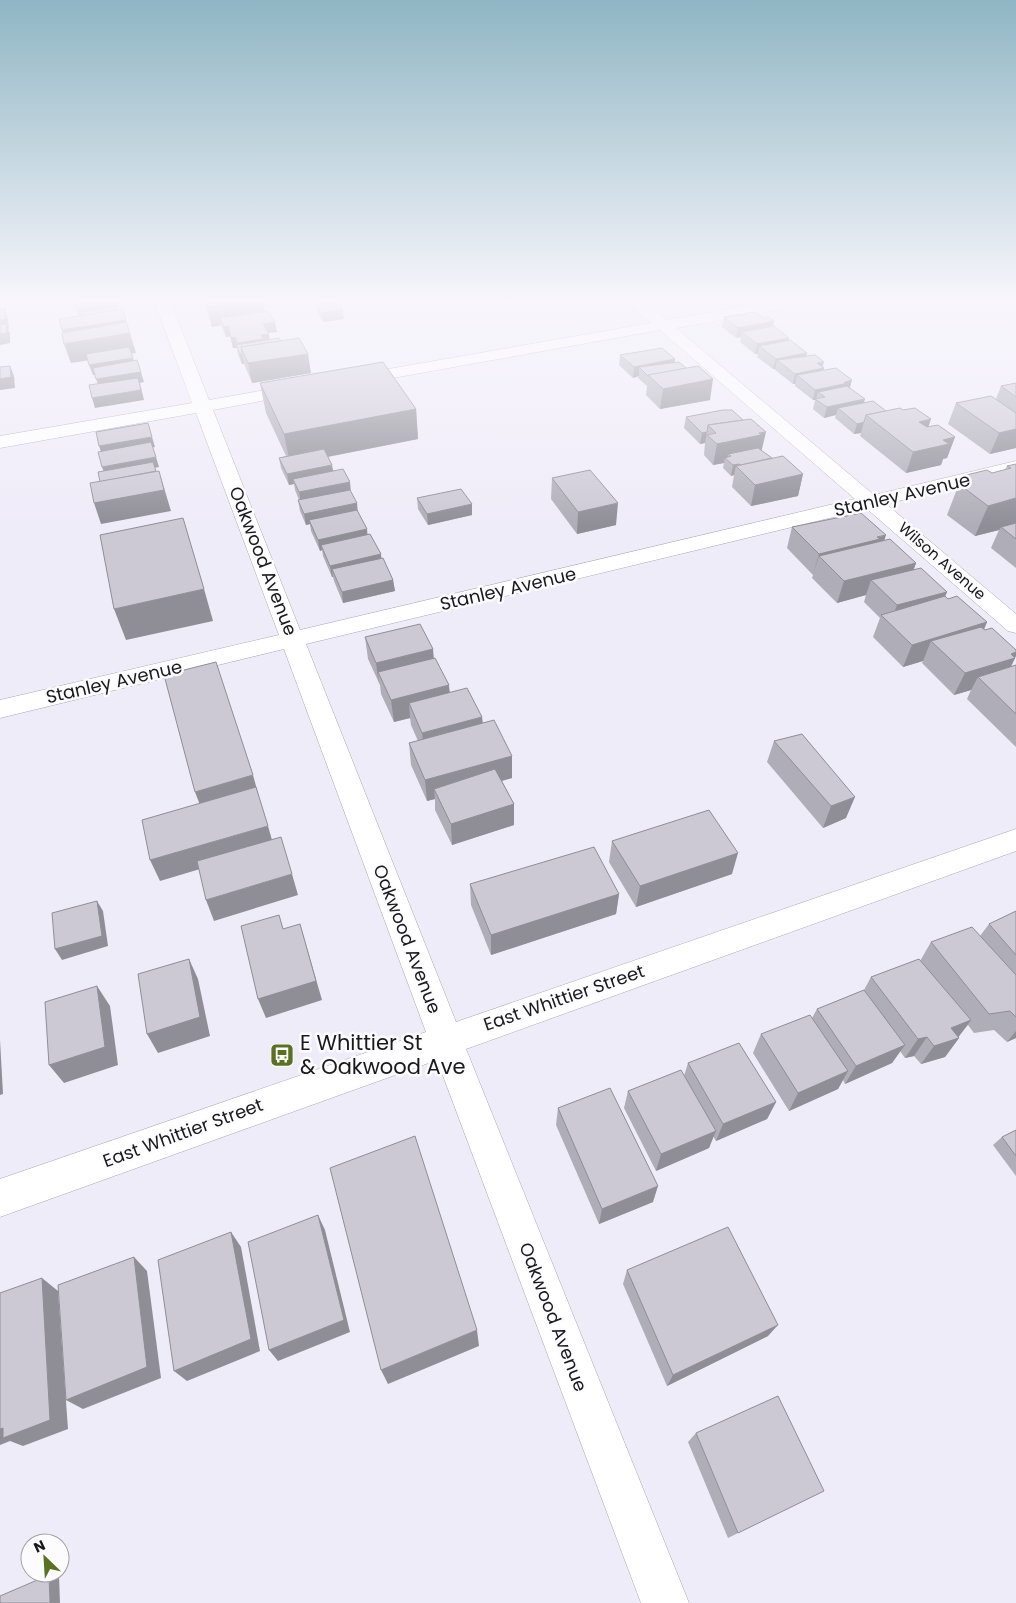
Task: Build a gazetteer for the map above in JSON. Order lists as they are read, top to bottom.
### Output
{
  "streets": {
    "street": [
      "Stanley Avenue",
      "Oakwood Avenue",
      "Wilson Avenue",
      "East Whittier Street"
    ]
  },
  "crossings": [
    ["Stanley Avenue", "Oakwood Avenue"],
    ["Stanley Avenue", "Wilson Avenue"],
    ["Oakwood Avenue", "East Whittier Street"]
  ],
  "places": {
    "bus stop": ["E Whittier St & Oakwood Ave"]
  },
  "north": "top left"
}
